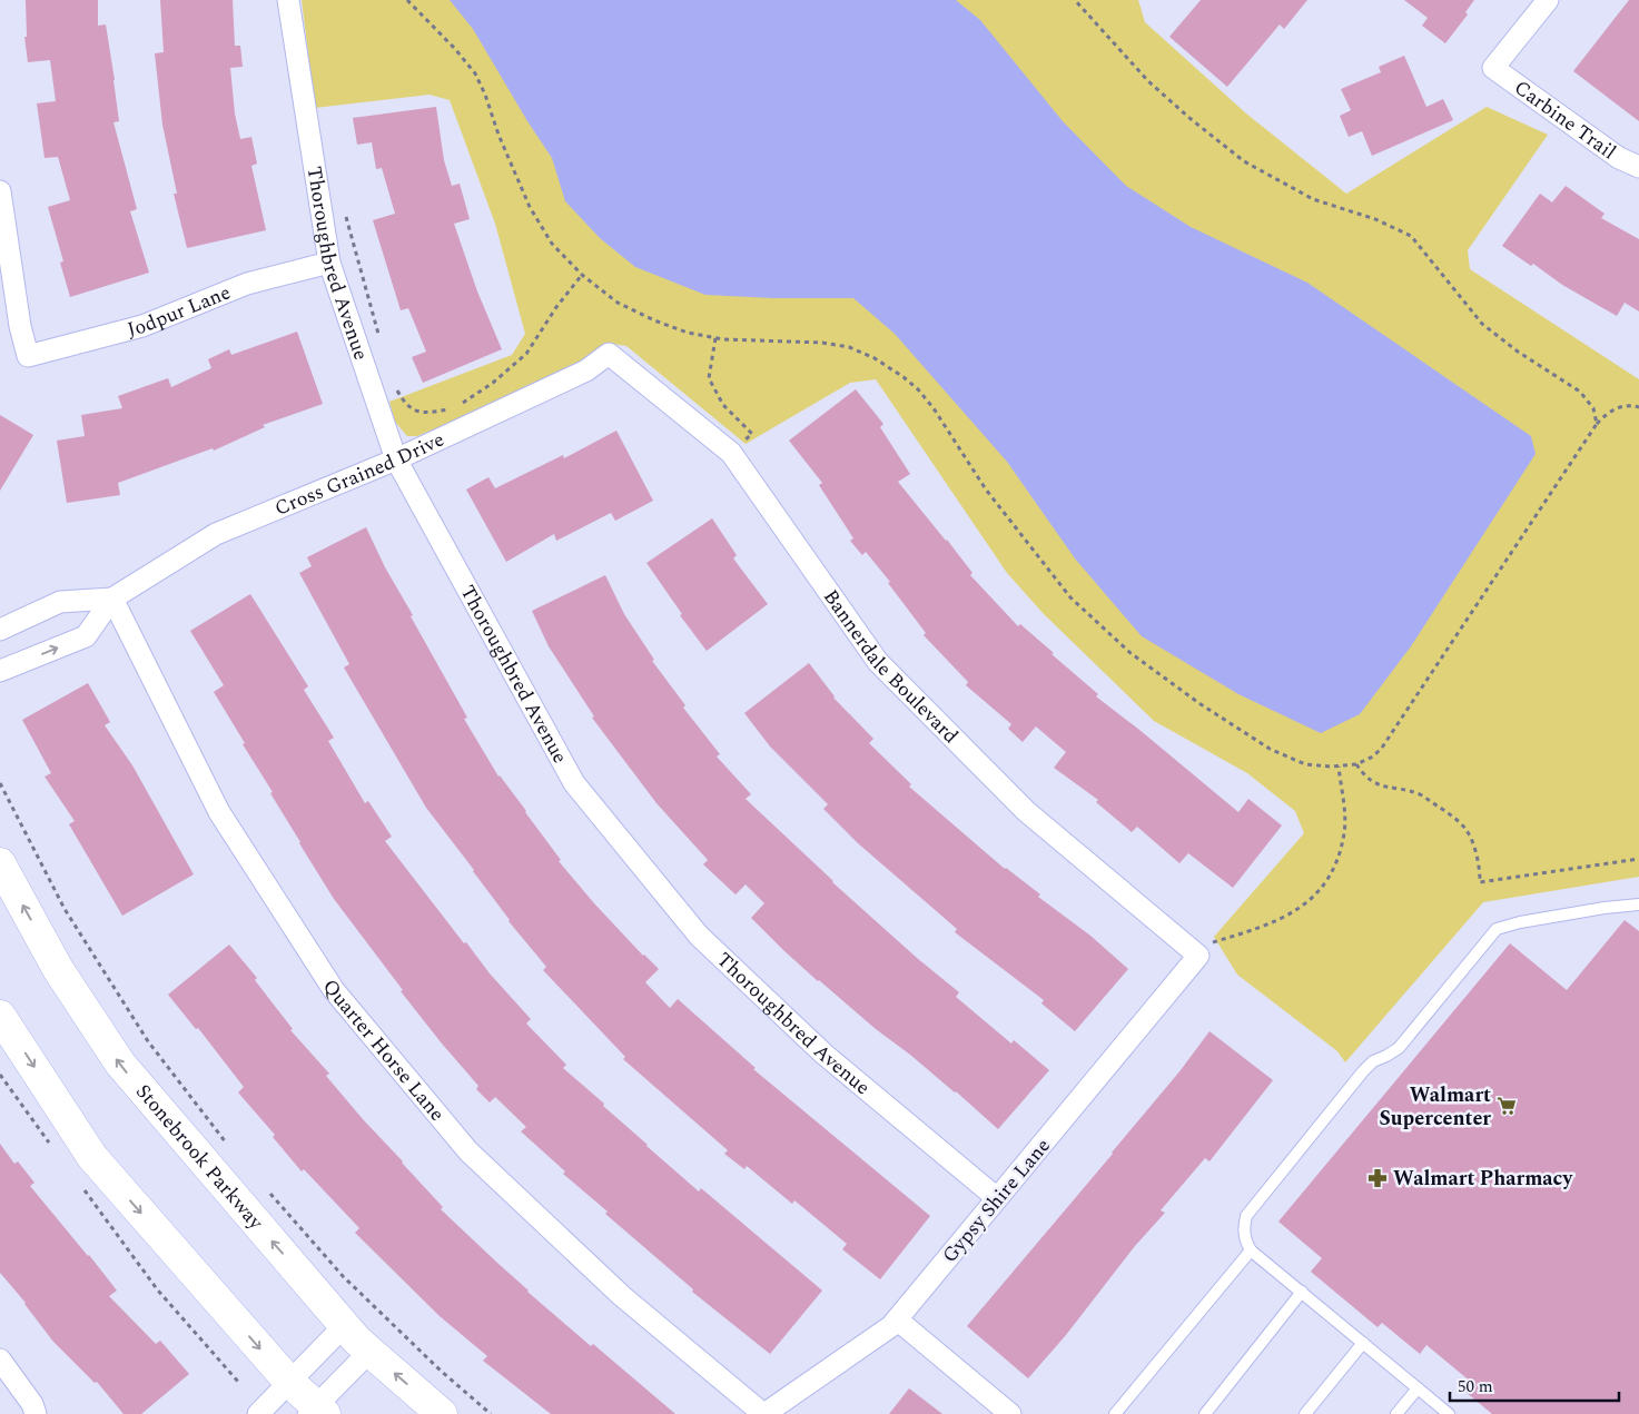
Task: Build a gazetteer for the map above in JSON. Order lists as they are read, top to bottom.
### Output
{
  "streets": {
    "main road": ["Stonebrook Parkway"],
    "street": [
      "Carbine Trail",
      "Thoroughbred Avenue",
      "Jodpur Lane",
      "Cross Grained Drive",
      "Bannerdale Boulevard",
      "Quarter Horse Lane",
      "Gypsy Shire Lane"
    ]
  },
  "crossings": [
    ["Thoroughbred Avenue", "Jodpur Lane"],
    ["Thoroughbred Avenue", "Cross Grained Drive"],
    ["Thoroughbred Avenue", "Gypsy Shire Lane"],
    ["Cross Grained Drive", "Bannerdale Boulevard"],
    ["Cross Grained Drive", "Quarter Horse Lane"],
    ["Bannerdale Boulevard", "Gypsy Shire Lane"],
    ["Quarter Horse Lane", "Gypsy Shire Lane"]
  ],
  "places": {
    "supermarket": ["Walmart Supercenter"],
    "pharmacy": ["Walmart Pharmacy"]
  },
  "scale_bar": "50 m"
}
